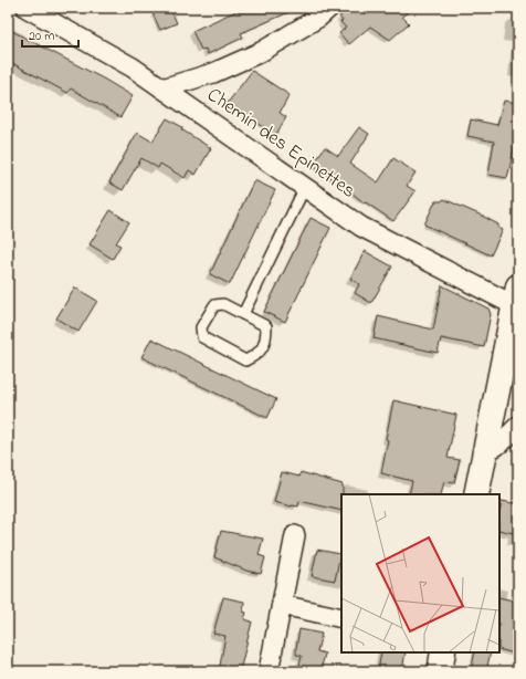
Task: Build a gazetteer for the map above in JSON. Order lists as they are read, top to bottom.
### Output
{
  "streets": {
    "street": ["Chemin des Epinettes"]
  },
  "scale_bar": "20 m"
}
